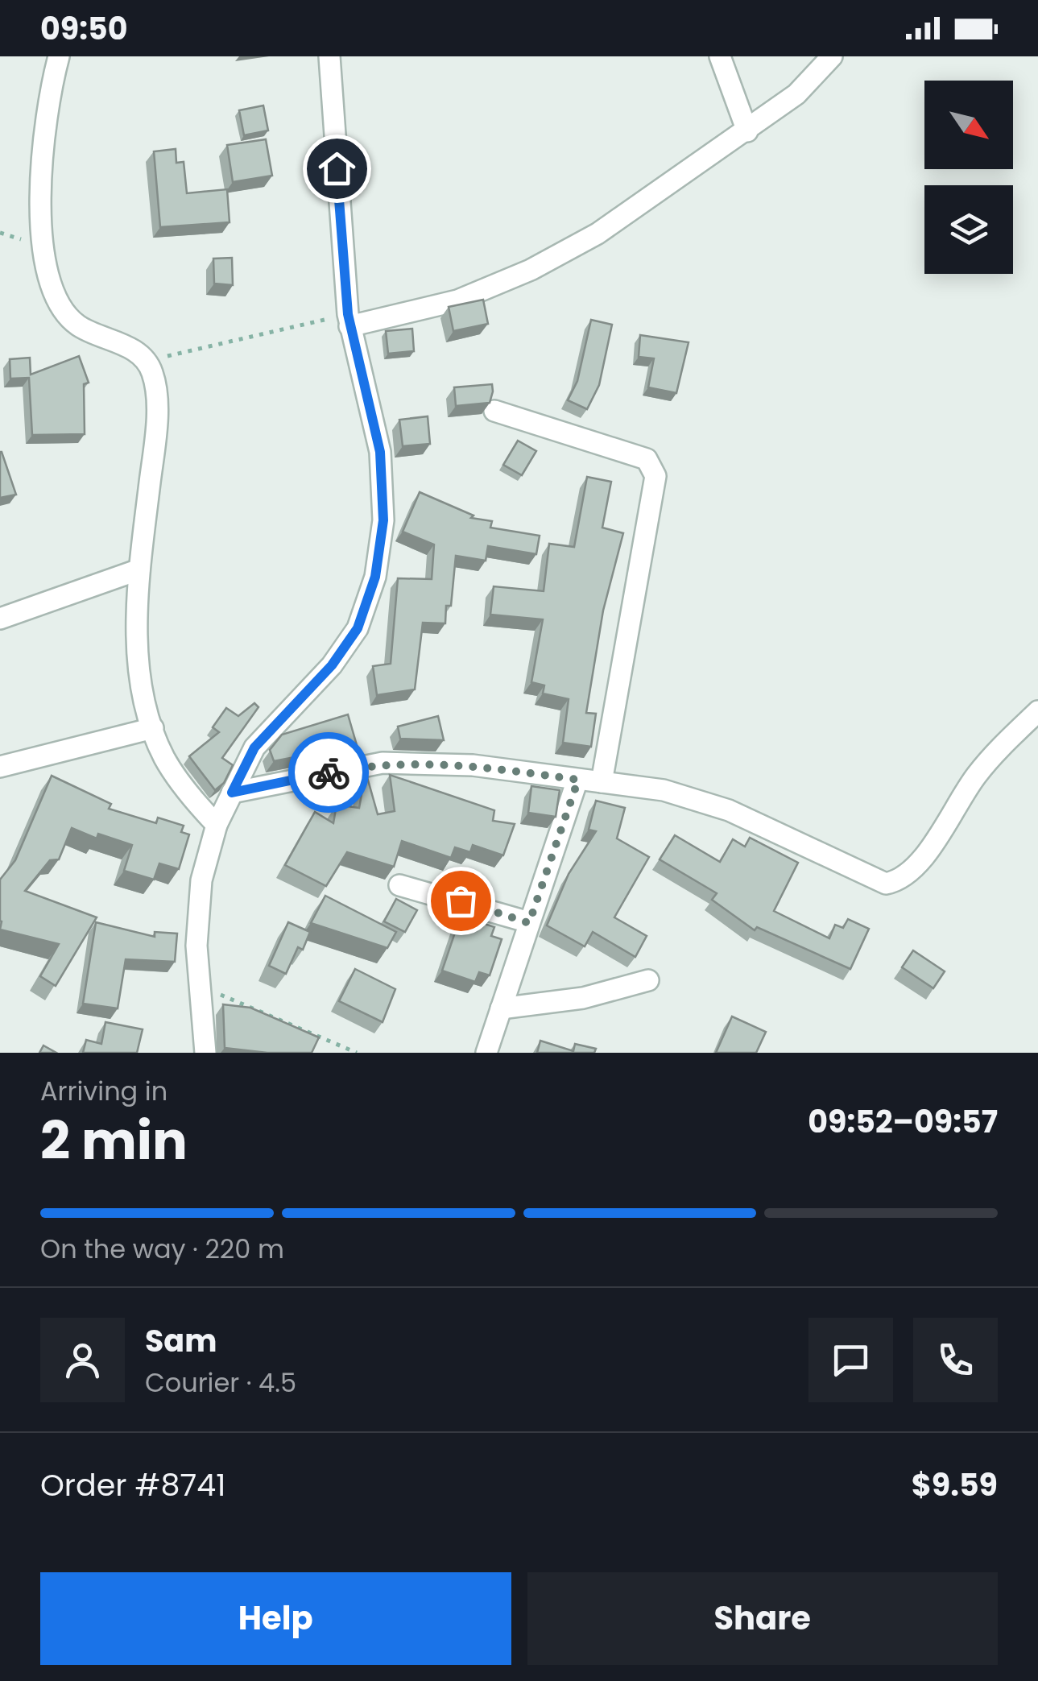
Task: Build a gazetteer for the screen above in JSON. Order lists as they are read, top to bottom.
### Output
{
  "north": "bottom right",
  "page": {
    "status": "09:50",
    "heading": ["2 min", "Arriving in", "09:52–09:57"],
    "panel": [
      "Sam",
      "Courier · 4.5",
      "Order #8741",
      "$9.59"
    ],
    "bar": "On the way · 220 m",
    "buttons": ["Help", "Share"]
  }
}
